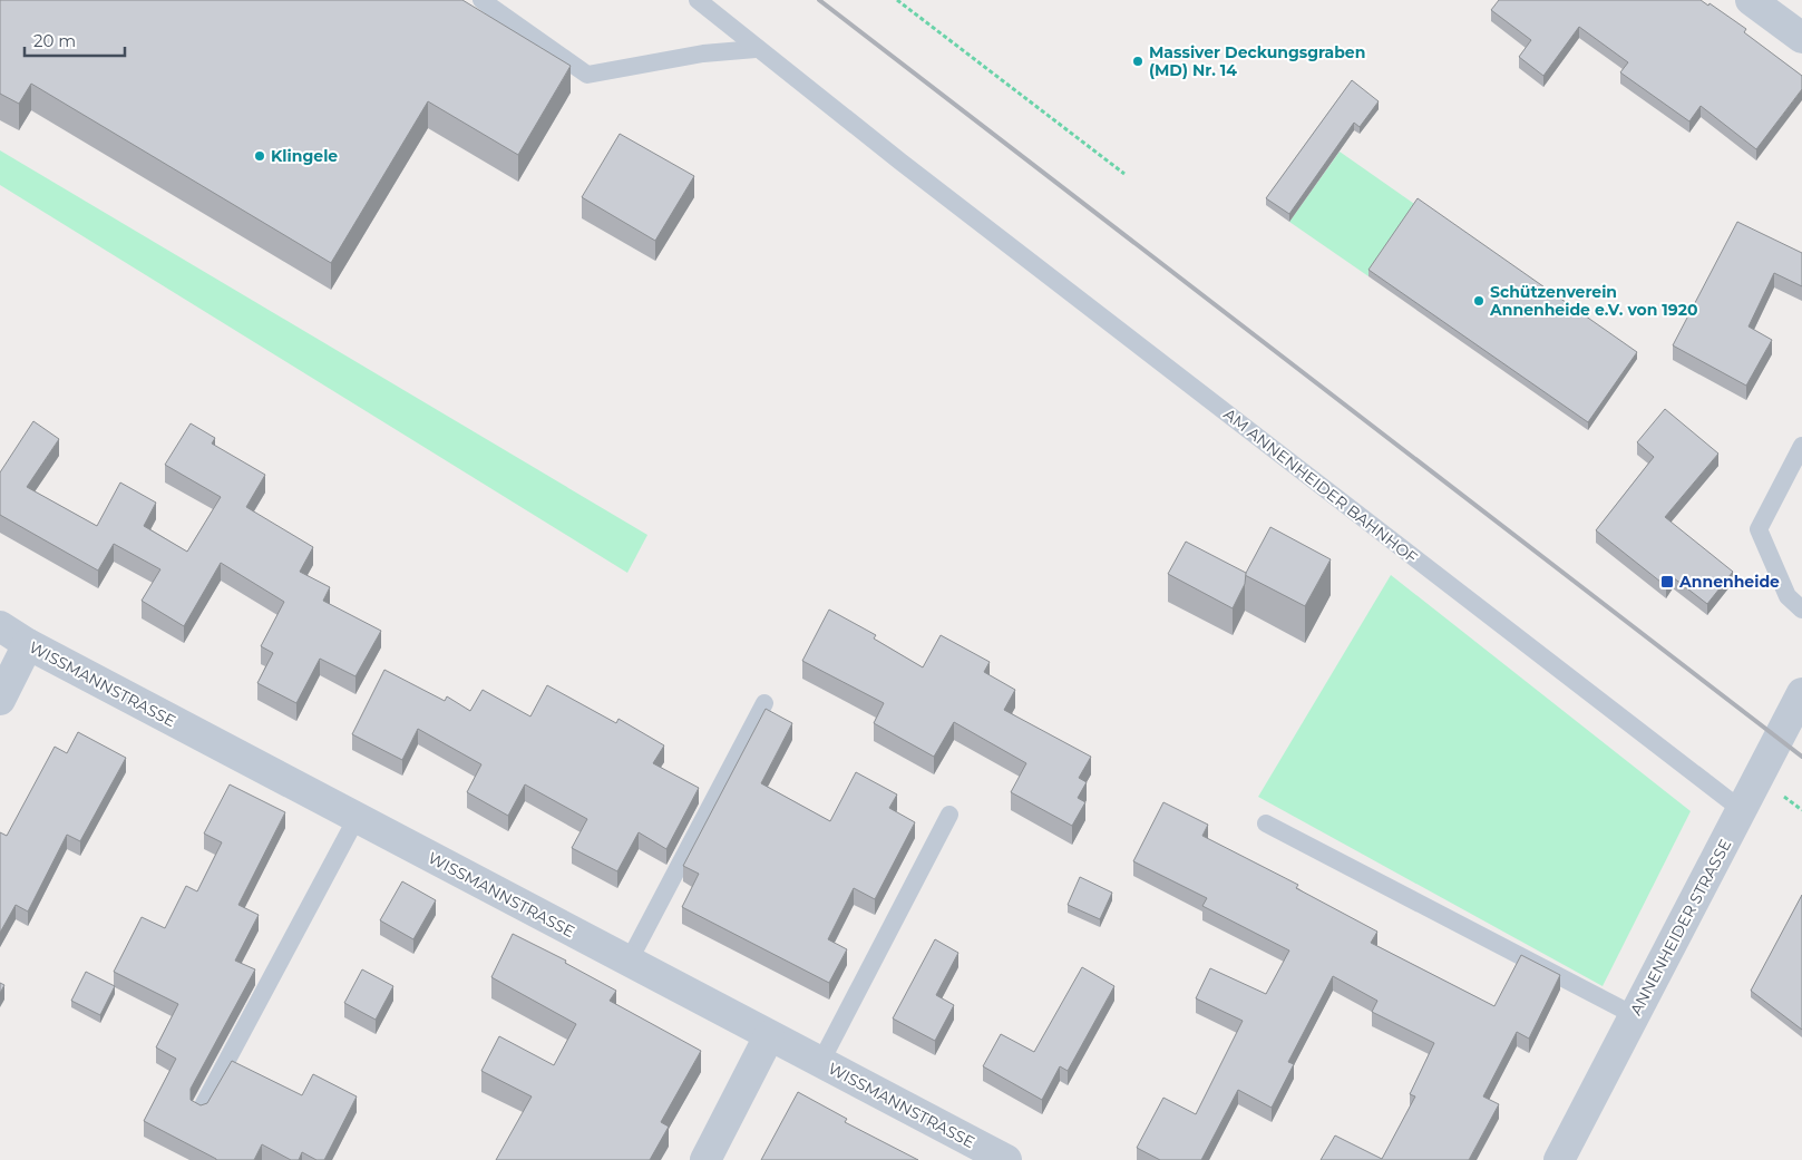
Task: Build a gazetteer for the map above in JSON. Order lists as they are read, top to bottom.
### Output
{
  "streets": {
    "street": ["WISSMANNSTRASSE", "ANNENHEIDER STRASSE"],
    "lane": ["AM ANNENHEIDER BAHNHOF"]
  },
  "crossings": [
    ["AM ANNENHEIDER BAHNHOF", "ANNENHEIDER STRASSE"]
  ],
  "places": {
    "other": ["Massiver Deckungsgraben (MD) Nr. 14", "Klingele", "Schützenverein Annenheide e.V. von 1920"],
    "transit": ["Annenheide"]
  },
  "scale_bar": "20 m"
}
